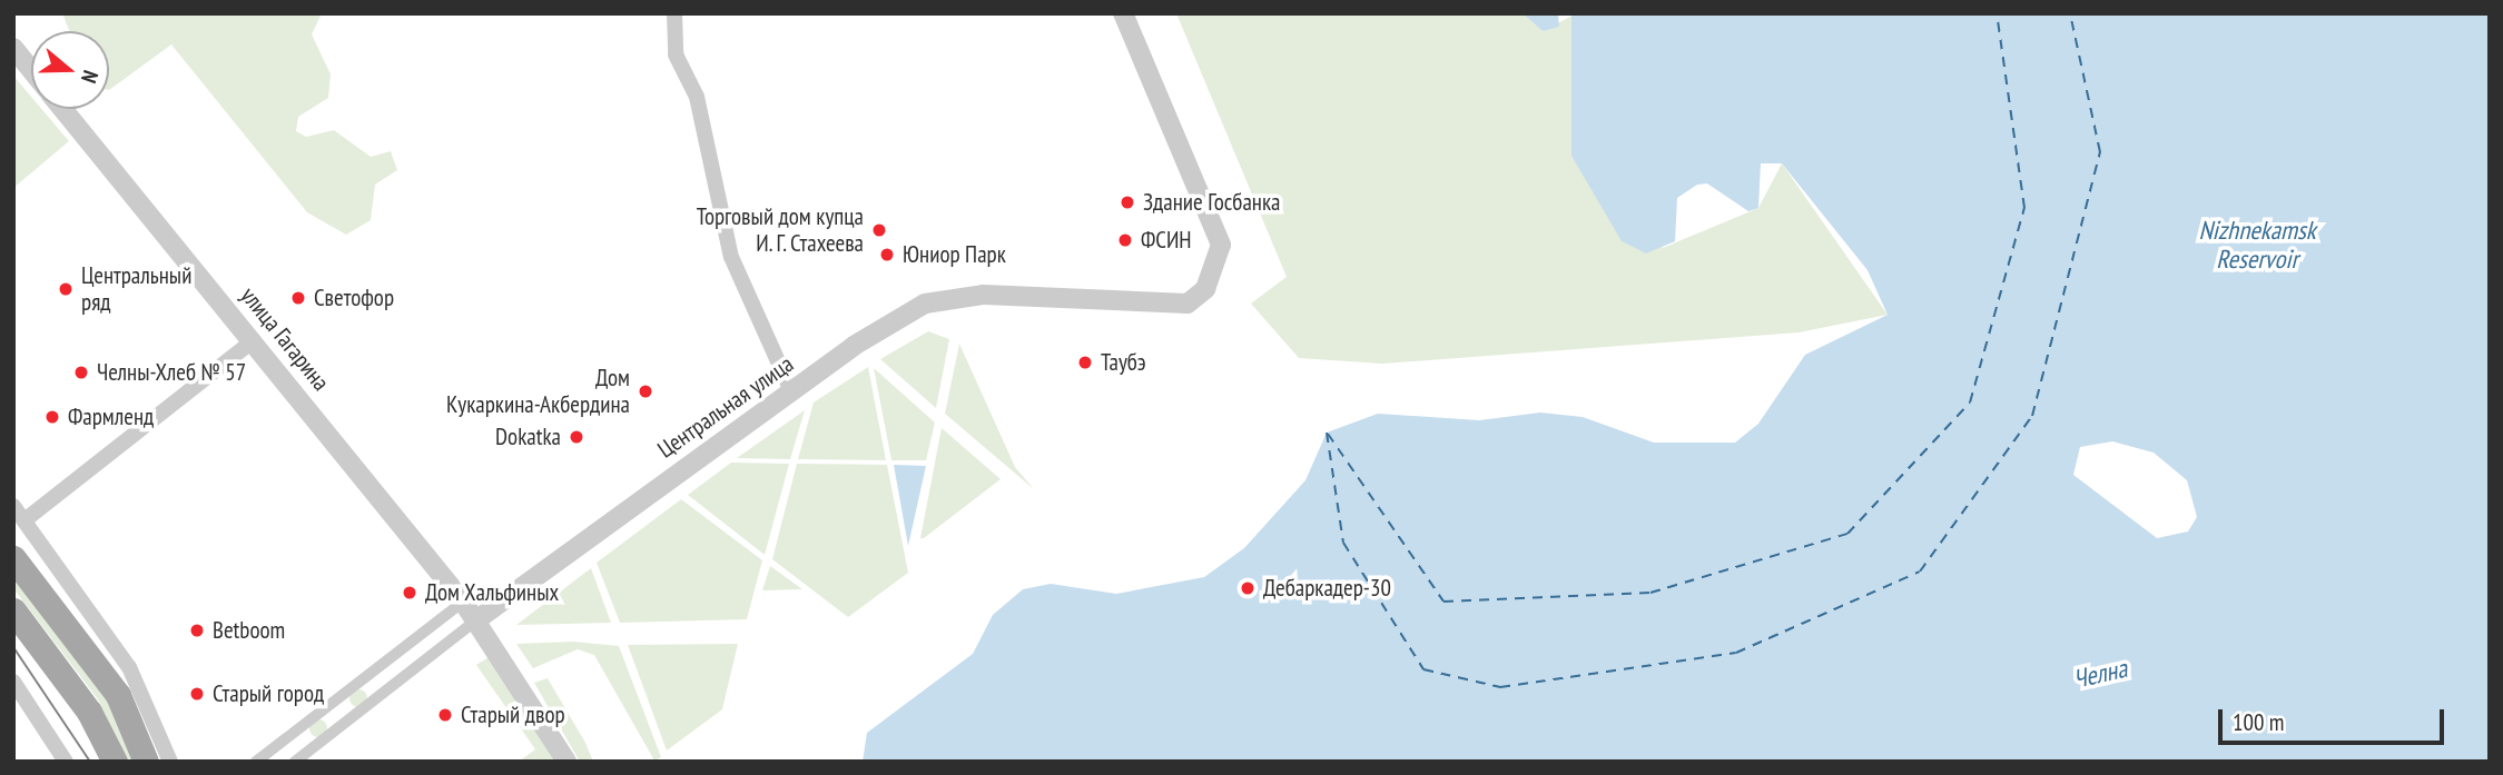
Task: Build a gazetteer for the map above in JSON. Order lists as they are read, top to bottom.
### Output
{
  "streets": {
    "street": ["улица Гагарина", "Центральная улица"]
  },
  "crossings": [
    ["улица Гагарина", "Центральная улица"]
  ],
  "water": ["Nizhnekamsk Reservoir", "Челна"],
  "places": [
    "Здание Госбанка",
    "Торговый дом купца И. Г. Стахеева",
    "ФСИН",
    "Юниор Парк",
    "Центральный ряд",
    "Светофор",
    "Таубэ",
    "Челны-Хлеб № 57",
    "Дом Кукаркина-Акбердина",
    "Фармленд",
    "Dokatka",
    "Дебаркадер-30",
    "Дом Хальфиных",
    "Betboom",
    "Старый город",
    "Старый двор"
  ],
  "scale_bar": "100 m",
  "north": "right"
}
